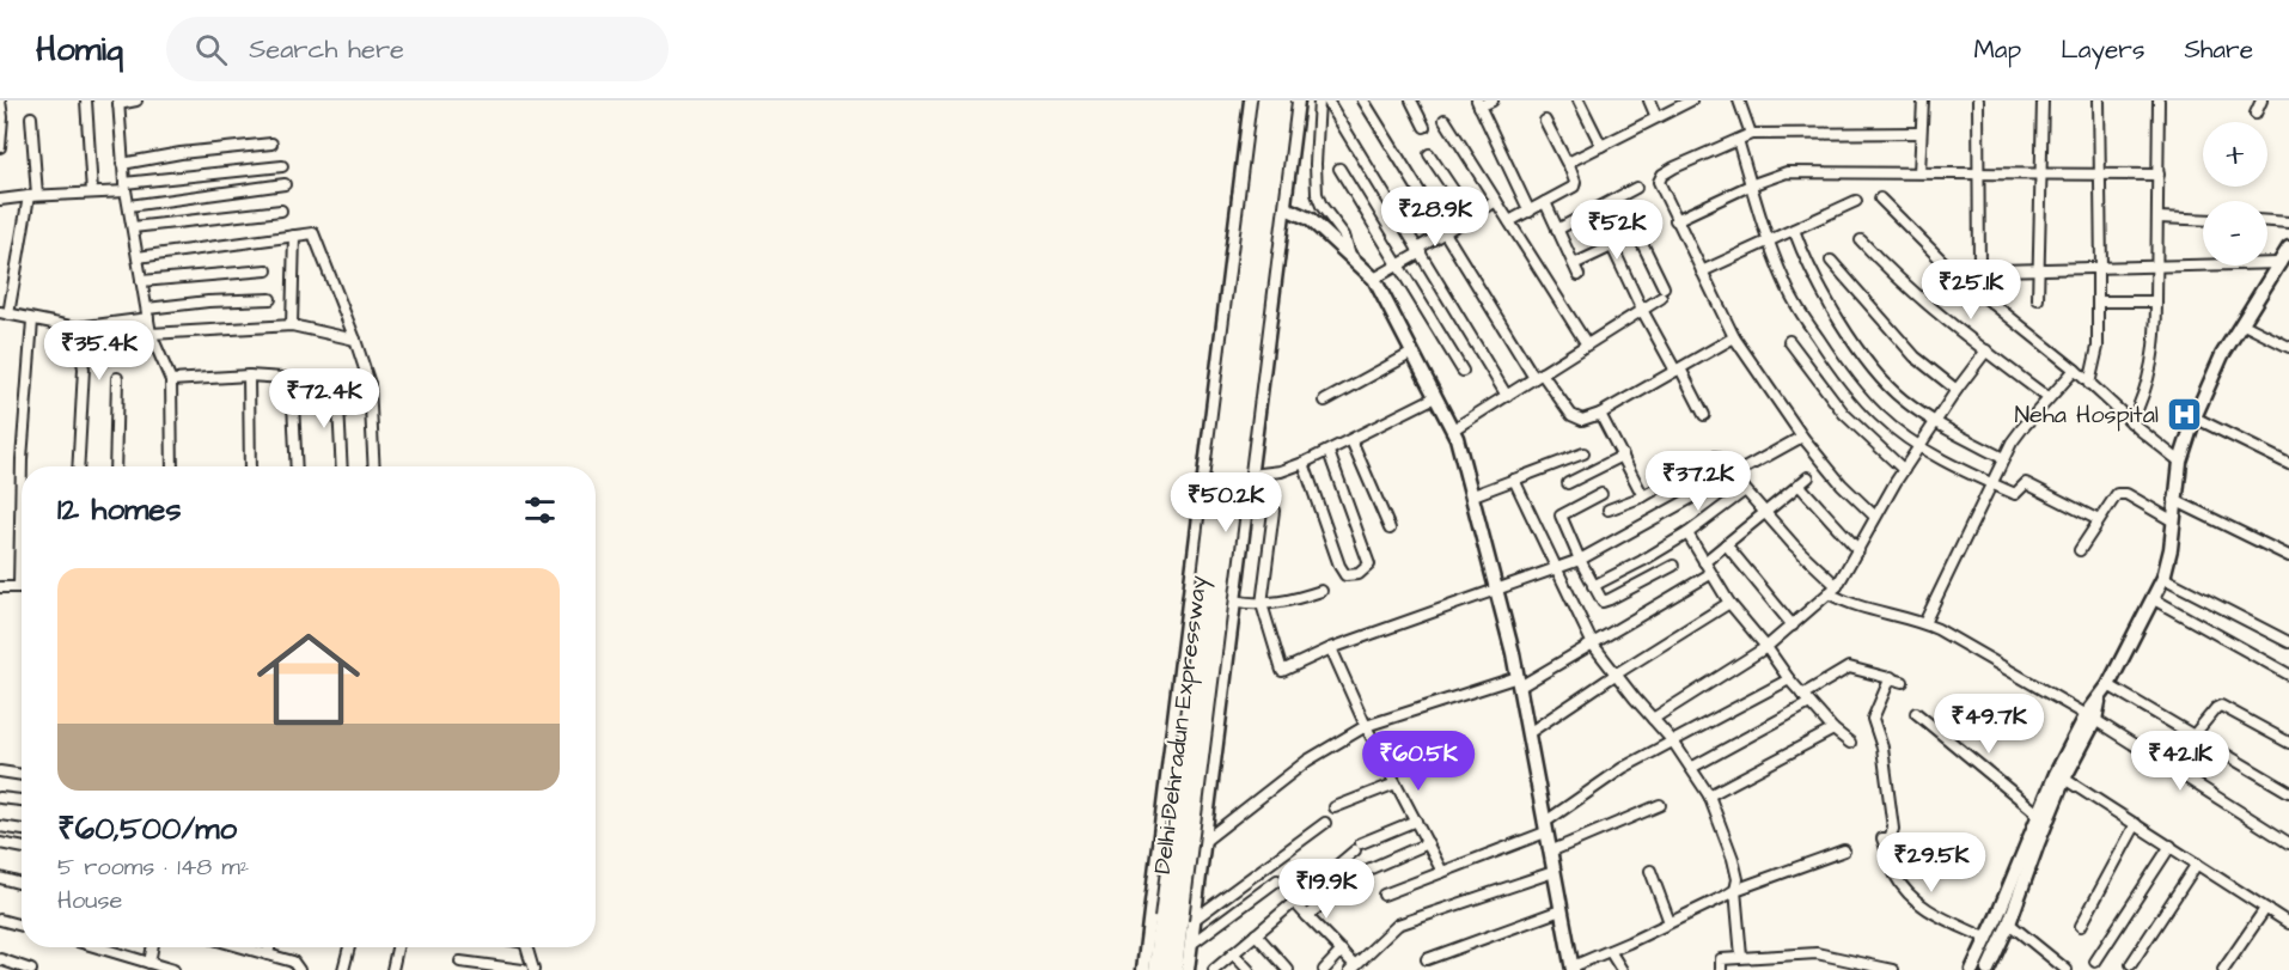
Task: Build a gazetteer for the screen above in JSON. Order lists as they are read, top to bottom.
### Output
{
  "streets": {
    "highway": ["Delhi-Dehradun Expressway"]
  },
  "places": {
    "hospital": ["Neha Hospital"]
  },
  "page": {
    "header": "Homiq",
    "search": "Search here",
    "nav": ["Map", "Layers", "Share"],
    "map_buttons": ["+", "−"],
    "price": [
      "₹28.9K",
      "₹52K",
      "₹25.1K",
      "₹35.4K",
      "₹72.4K",
      "₹37.2K",
      "₹50.2K",
      "₹49.7K",
      "₹60.5K",
      "₹42.1K",
      "₹29.5K",
      "₹19.9K"
    ],
    "heading": "12 homes",
    "list": [
      {
        "name": "₹60,500/mo",
        "note": "5 rooms · 148 m² · House"
      }
    ]
  }
}
